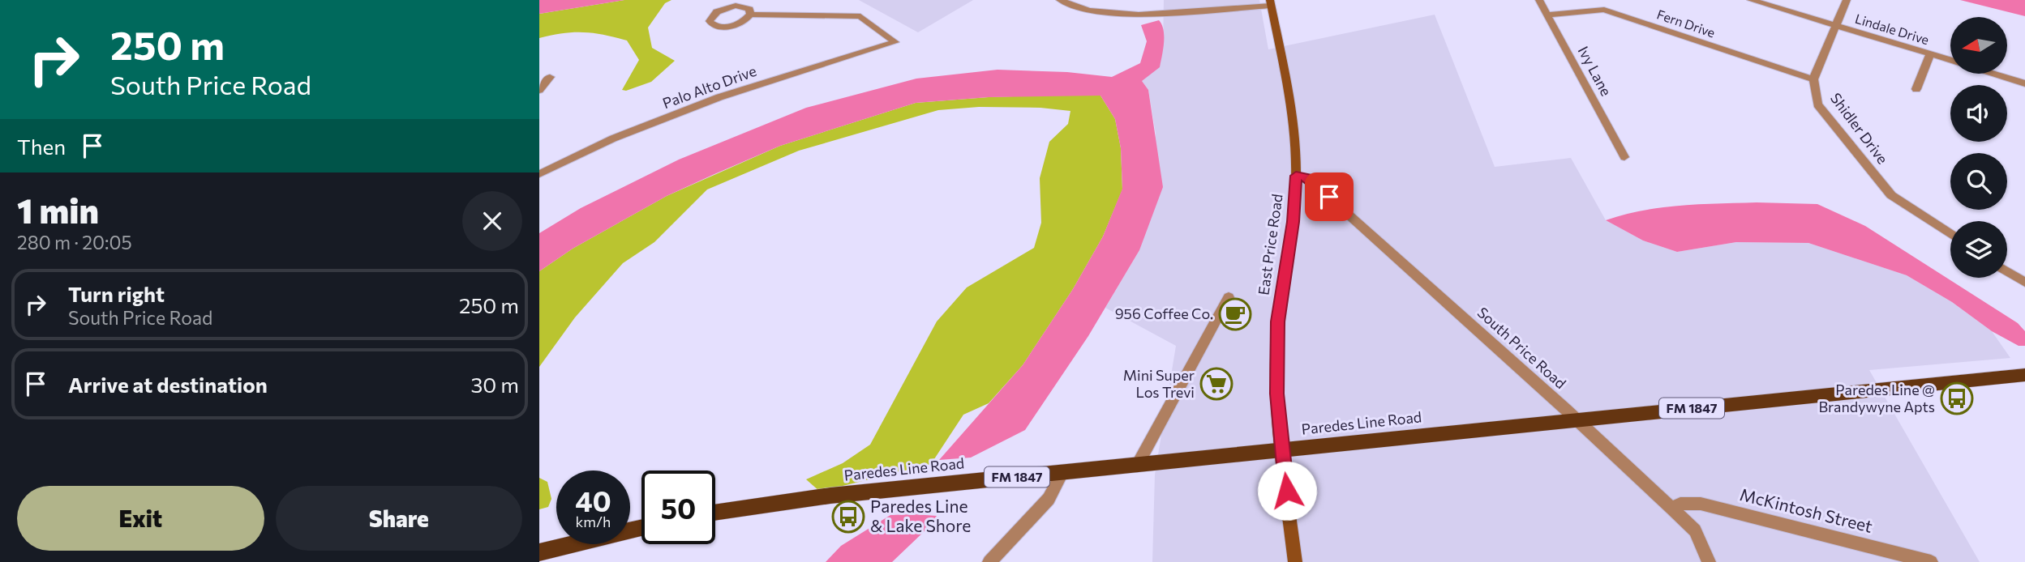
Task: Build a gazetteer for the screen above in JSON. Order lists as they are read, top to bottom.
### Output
{
  "streets": {
    "main road": ["East Price Road", "FM 1847", "Paredes Line Road"],
    "street": [
      "Fern Drive",
      "Lindale Drive",
      "Ivy Lane",
      "Palo Alto Drive",
      "Shidler Drive",
      "South Price Road",
      "McKintosh Street"
    ]
  },
  "crossings": [
    ["Fern Drive", "Ivy Lane"],
    ["Fern Drive", "Shidler Drive"],
    ["East Price Road", "South Price Road"],
    ["East Price Road", "Paredes Line Road"],
    ["South Price Road", "Paredes Line Road"],
    ["South Price Road", "McKintosh Street"]
  ],
  "places": {
    "cafe": ["956 Coffee Co."],
    "supermarket": ["Mini Super Los Trevi"],
    "bus stop": ["Paredes Line @ Brandywyne Apts", "Paredes Line & Lake Shore"]
  },
  "north": "left",
  "page": {
    "turn": ["250 m", "South Price Road"],
    "then": "Then",
    "heading": ["1 min", "280 m · 20:05"],
    "list": [
      {
        "name": "Turn right",
        "note": "South Price Road",
        "value": "250 m"
      },
      {
        "name": "Arrive at destination",
        "value": "30 m"
      }
    ],
    "speed": "40 km/h",
    "limit": "50",
    "buttons": ["Exit", "Share"]
  }
}
